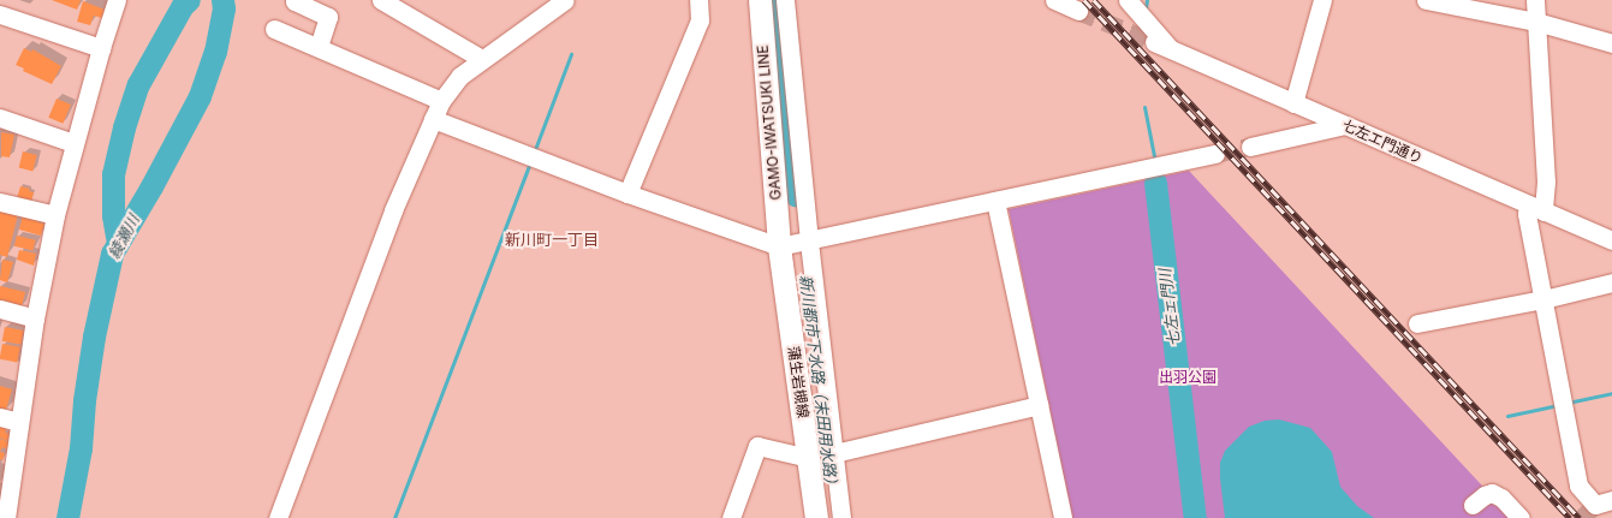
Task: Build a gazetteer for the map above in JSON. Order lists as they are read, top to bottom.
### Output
{
  "streets": {
    "main road": ["GAMO-IWATSUKI LINE", "蒲生岩槻線"],
    "street": ["七左エ門通り"]
  },
  "crossings": [
    ["GAMO-IWATSUKI LINE", "蒲生岩槻線"]
  ],
  "districts": ["新川町一丁目"],
  "water": ["綾瀬川", "七左ェ門川", "新川都市下水路（末田用水路）"],
  "parks": ["出羽公園"]
}
